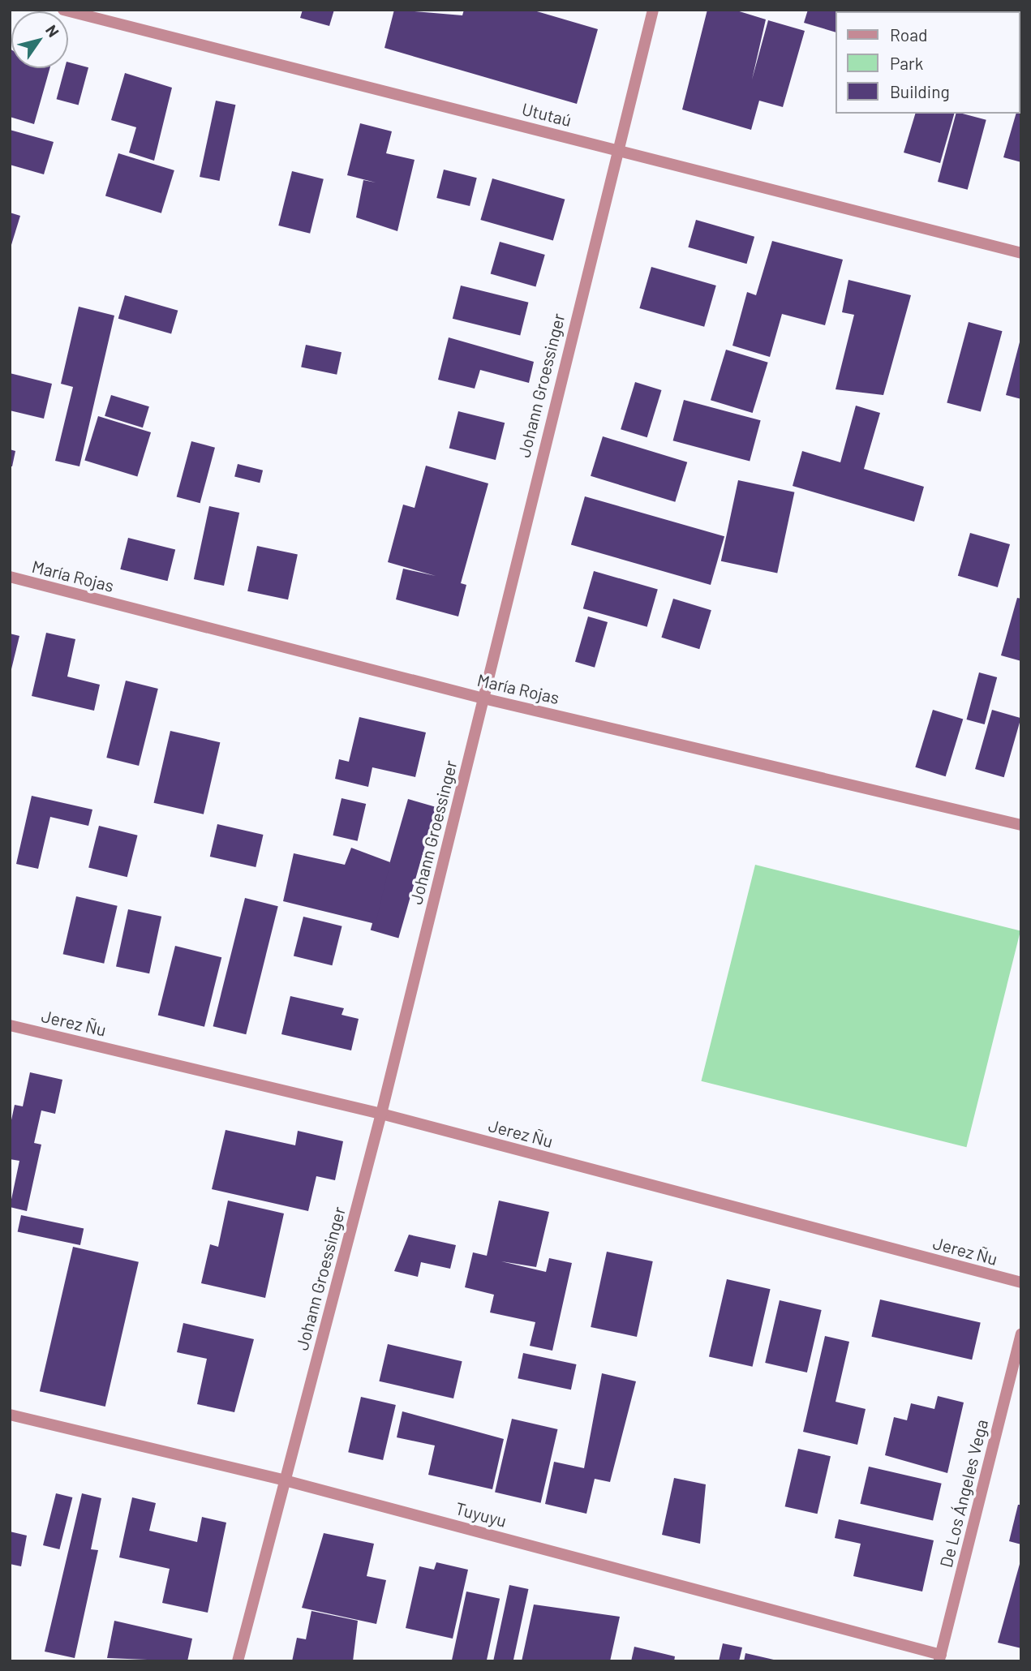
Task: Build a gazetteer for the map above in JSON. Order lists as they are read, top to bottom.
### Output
{
  "streets": {
    "street": [
      "Ututaú",
      "Johann Groessinger",
      "María Rojas",
      "Jerez Ñu",
      "De Los Ángeles Vega",
      "Tuyuyu"
    ]
  },
  "crossings": [
    ["Ututaú", "Johann Groessinger"],
    ["Johann Groessinger", "María Rojas"],
    ["Johann Groessinger", "Jerez Ñu"],
    ["Johann Groessinger", "Tuyuyu"],
    ["De Los Ángeles Vega", "Tuyuyu"]
  ],
  "legend": ["Road", "Park", "Building"],
  "north": "top right"
}
